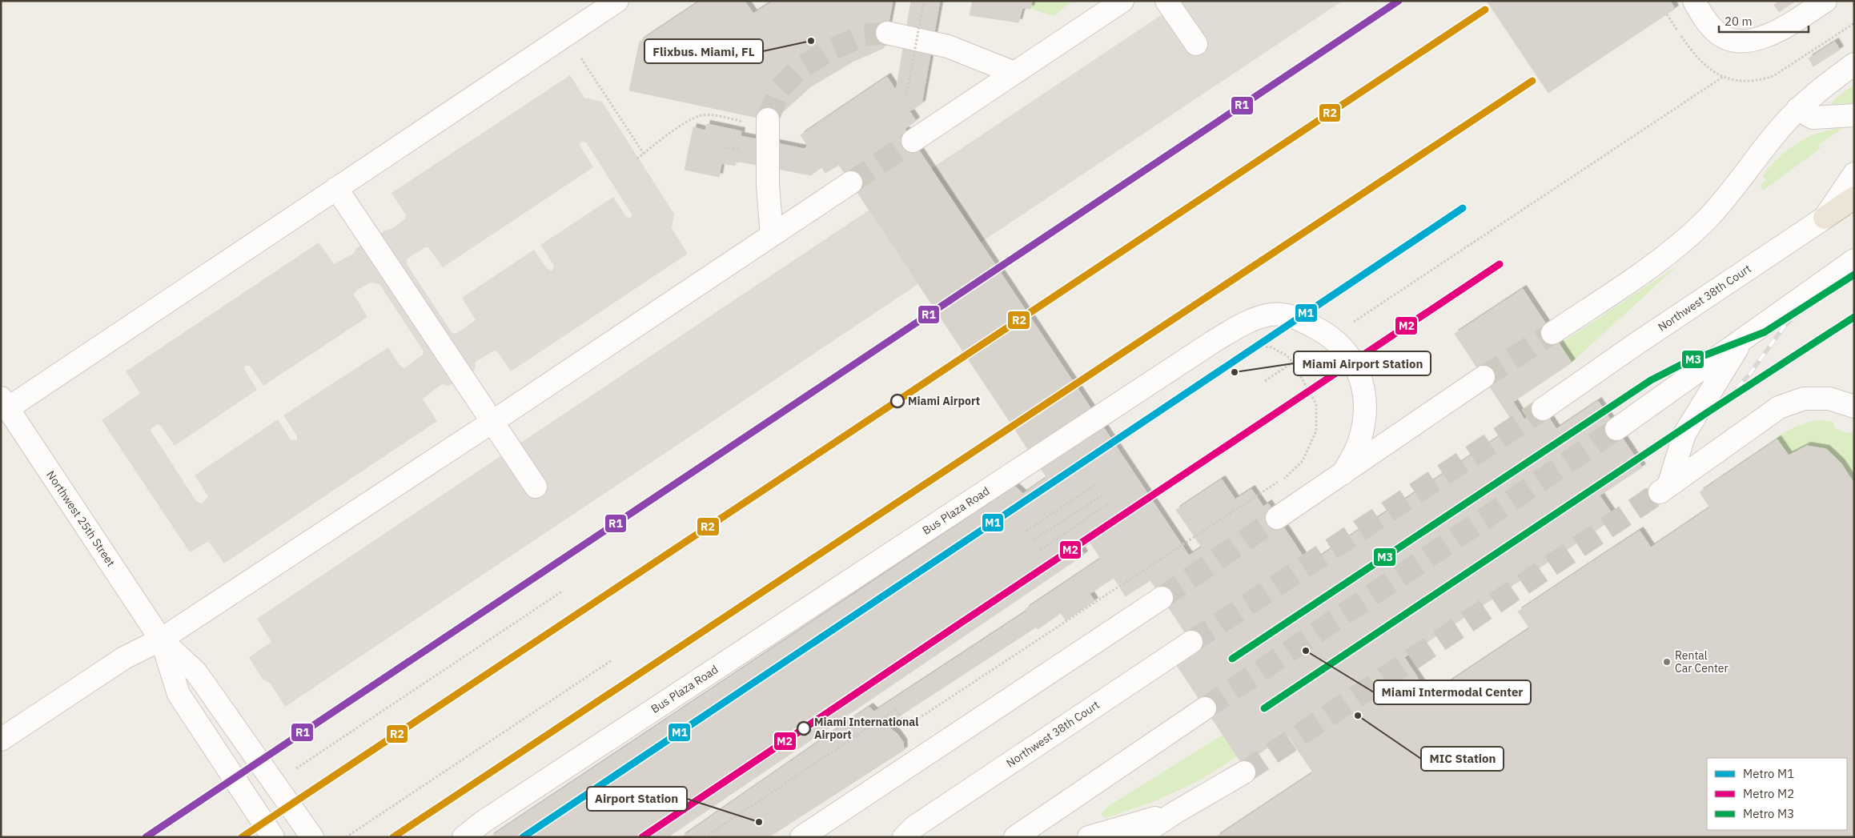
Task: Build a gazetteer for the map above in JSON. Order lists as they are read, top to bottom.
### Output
{
  "streets": {
    "street": ["Northwest 38th Court", "Bus Plaza Road", "Northwest 25th Street"]
  },
  "places": [
    "Flixbus. Miami, FL",
    "Miami Airport Station",
    "Miami Airport",
    "Miami Intermodal Center",
    "Rental Car Center",
    "MIC Station",
    "Miami International Airport",
    "Airport Station"
  ],
  "lines": [
    "transit line R1",
    "transit line R2",
    "metro line M1",
    "metro line M2",
    "metro line M3"
  ],
  "legend": ["Metro M1", "Metro M2", "Metro M3"],
  "scale_bar": "20 m"
}
